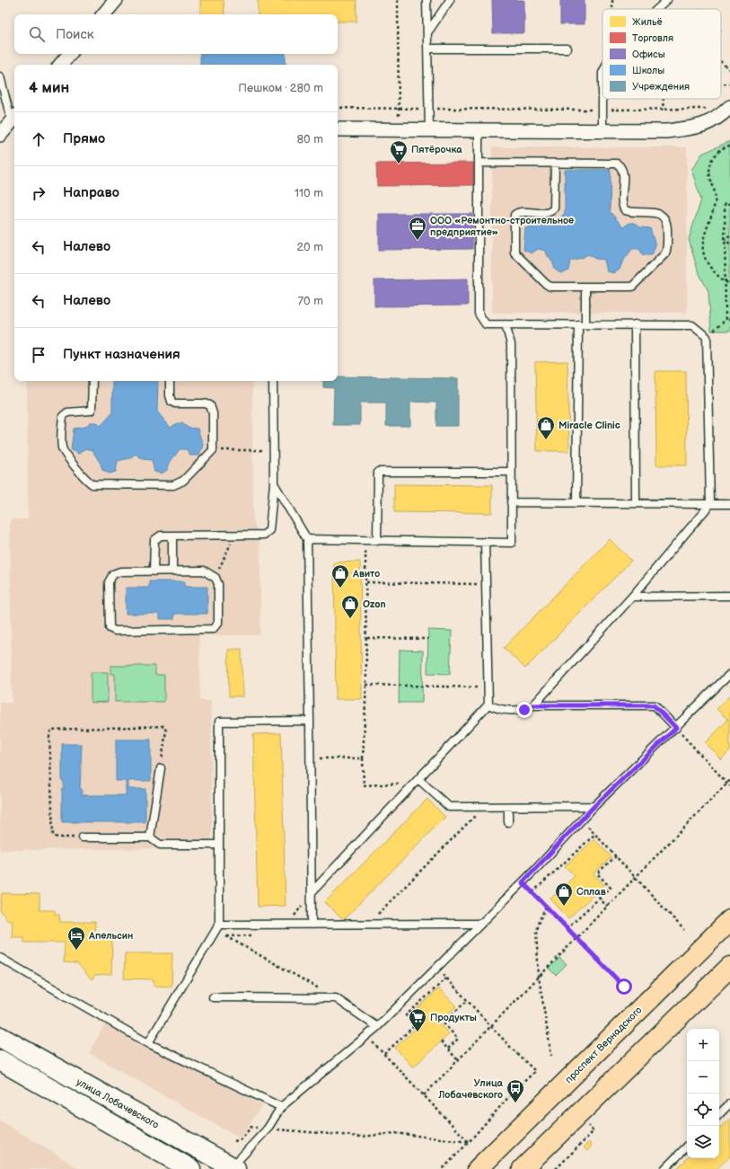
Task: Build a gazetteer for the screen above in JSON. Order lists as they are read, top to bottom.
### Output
{
  "streets": {
    "main road": ["проспект Вернадского", "улица Лобачевского"]
  },
  "places": {
    "supermarket": ["Пятёрочка", "Продукты"],
    "office": ["ООО «Ремонтно-строительное предприятие»"],
    "shop": [
      "Miracle Clinic",
      "Авито",
      "Ozon",
      "Сплав"
    ],
    "hotel": ["Апельсин"],
    "bus stop": ["Улица Лобачевского"]
  },
  "legend": [
    "Жильё",
    "Торговля",
    "Офисы",
    "Школы",
    "Учреждения"
  ],
  "page": {
    "search": "Поиск",
    "heading": ["4 мин", "Пешком · 280 m"],
    "list": [
      ["Прямо", "80 m"],
      ["Направо", "110 m"],
      ["Налево", "20 m"],
      ["Налево", "70 m"],
      "Пункт назначения"
    ],
    "map_buttons": ["+", "−"]
  }
}
